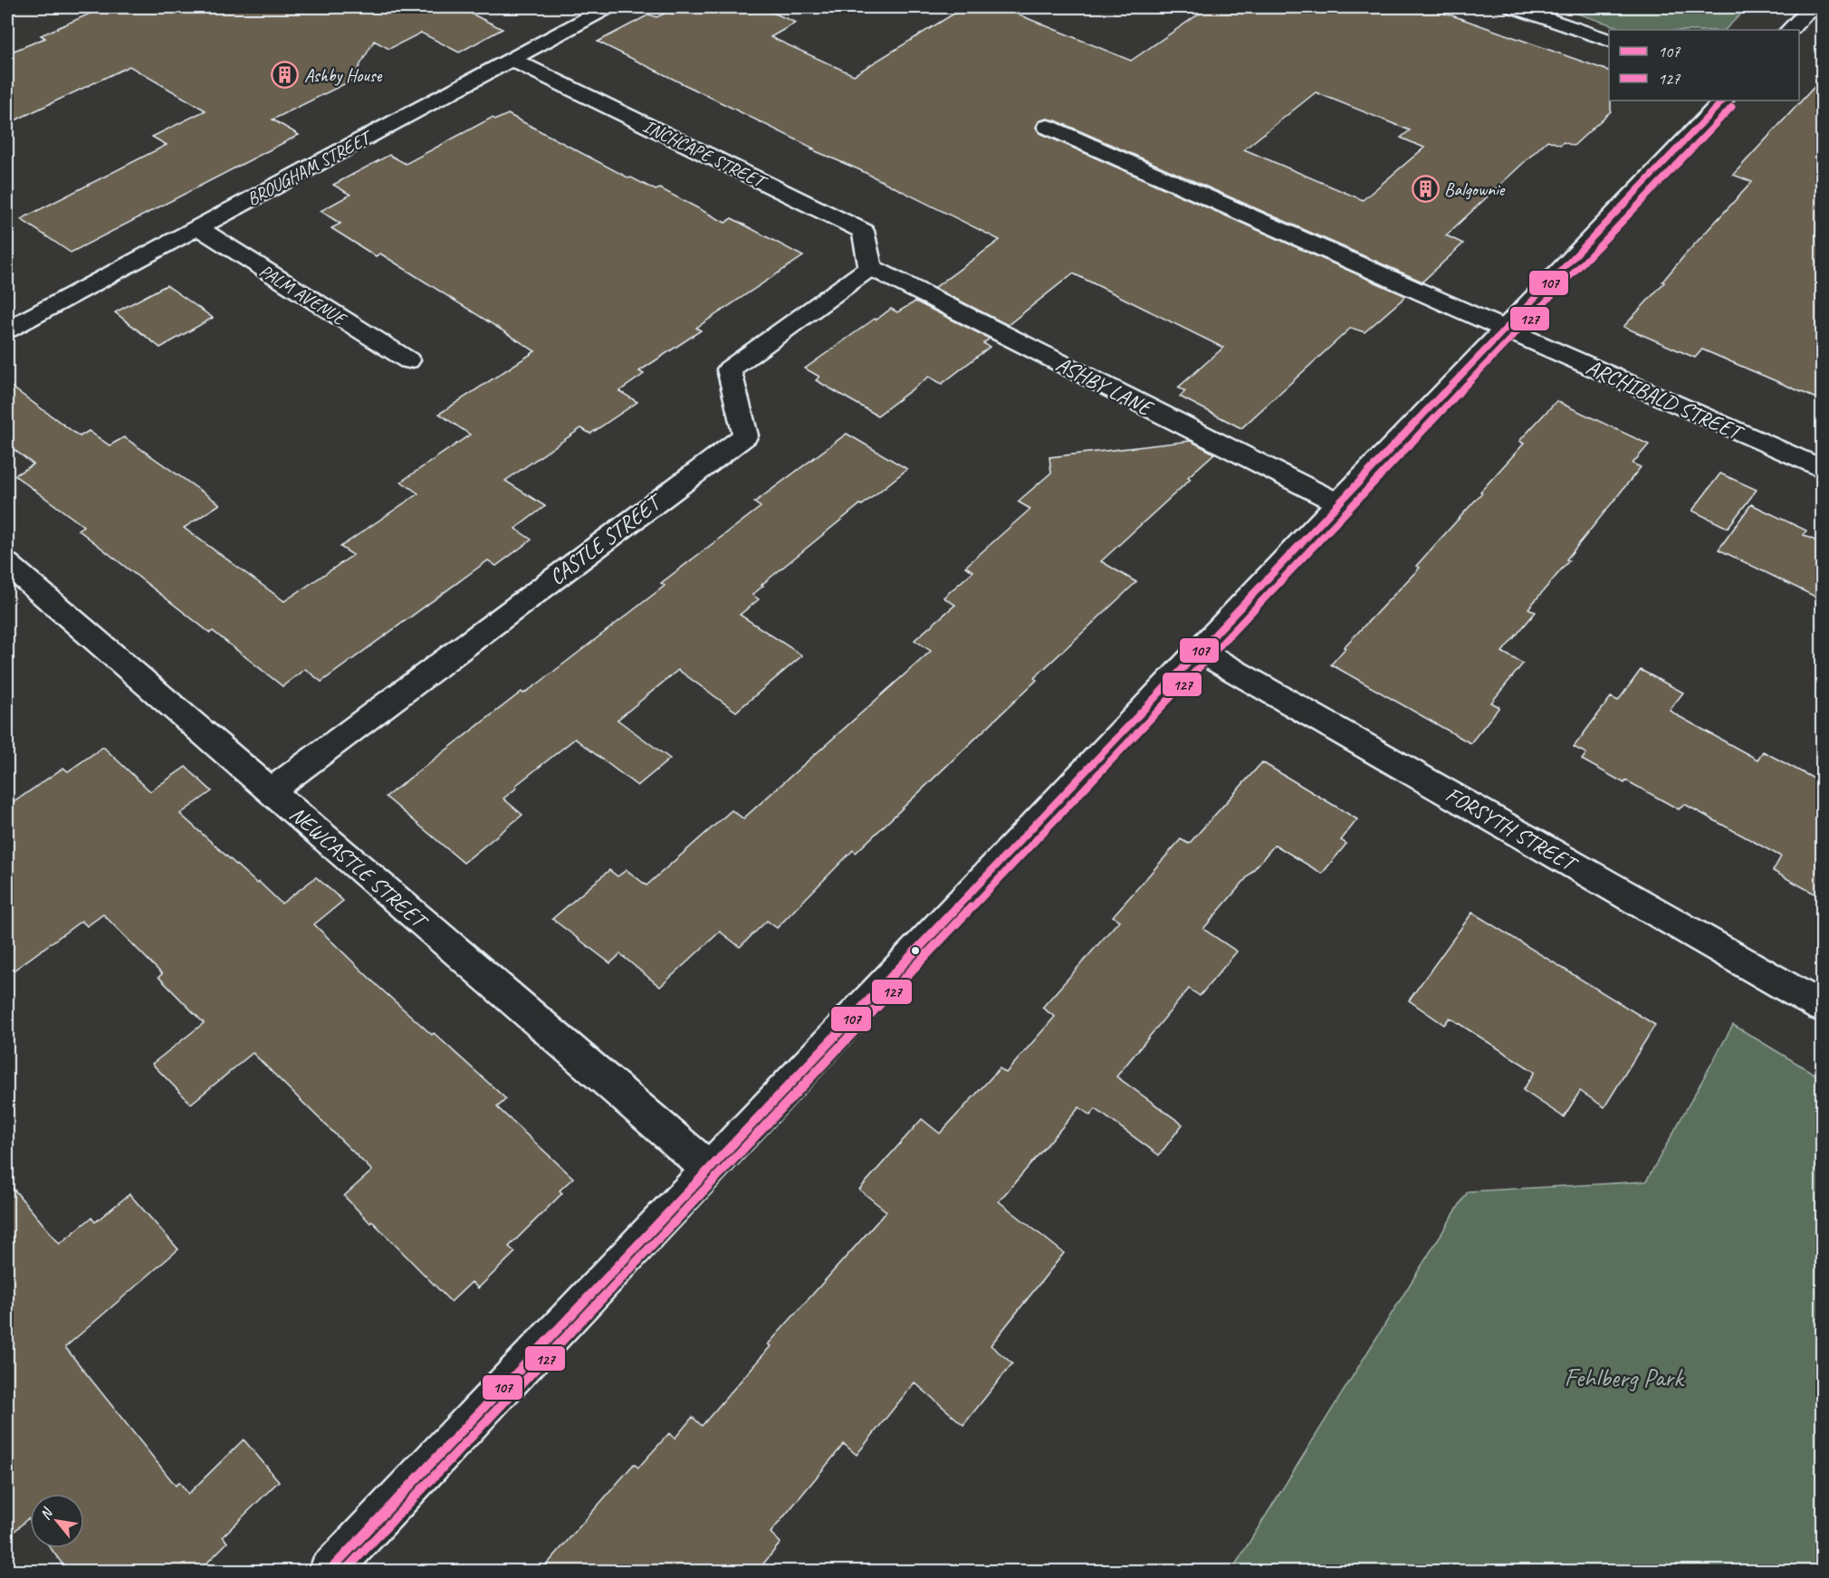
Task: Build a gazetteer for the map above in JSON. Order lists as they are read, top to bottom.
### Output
{
  "streets": {
    "street": [
      "INCHCAPE STREET",
      "BROUGHAM STREET",
      "PALM AVENUE",
      "ASHBY LANE",
      "ARCHIBALD STREET",
      "CASTLE STREET",
      "FORSYTH STREET",
      "NEWCASTLE STREET"
    ]
  },
  "crossings": [
    ["INCHCAPE STREET", "BROUGHAM STREET"],
    ["INCHCAPE STREET", "ASHBY LANE"],
    ["INCHCAPE STREET", "CASTLE STREET"],
    ["BROUGHAM STREET", "PALM AVENUE"],
    ["ASHBY LANE", "CASTLE STREET"],
    ["CASTLE STREET", "NEWCASTLE STREET"]
  ],
  "parks": ["Fehlberg Park"],
  "places": {
    "building": ["Ashby House", "Balgownie"]
  },
  "lines": ["transit line 107", "transit line 127"],
  "legend": ["107", "127"],
  "north": "top left"
}
